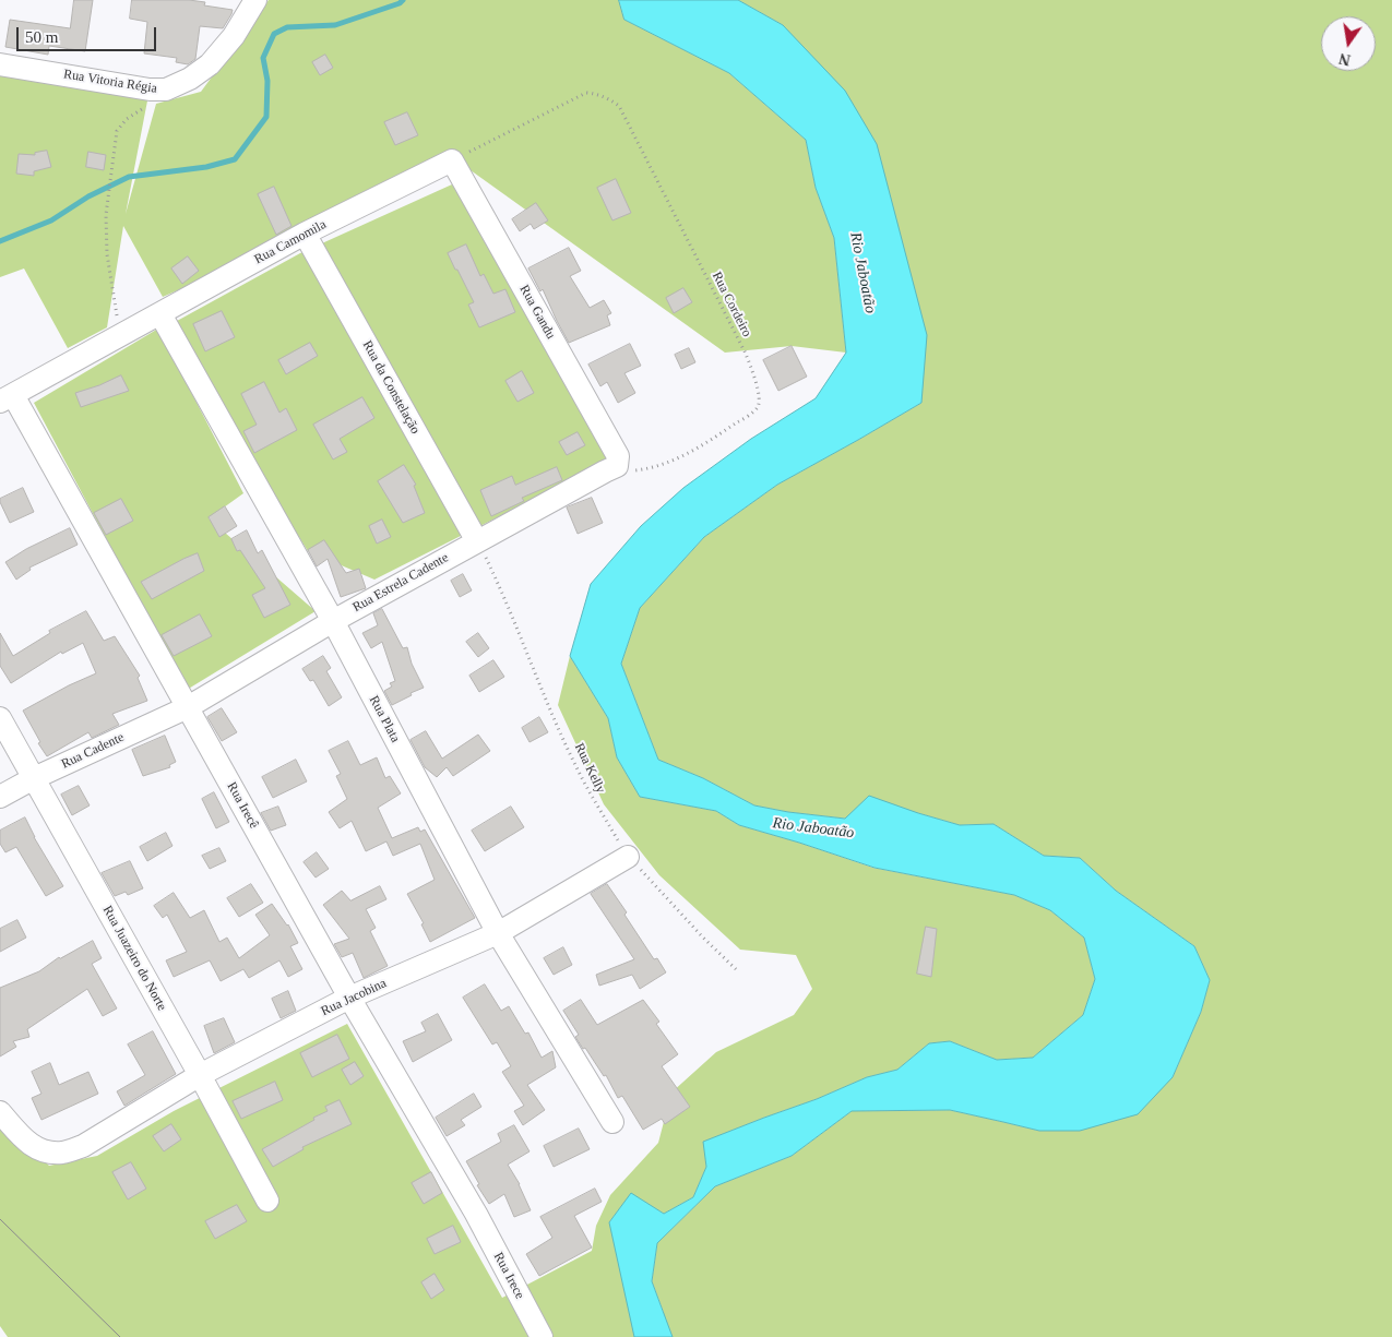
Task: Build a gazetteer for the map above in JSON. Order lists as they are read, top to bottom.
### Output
{
  "streets": {
    "street": [
      "Rua Vitoria Régia",
      "Rua Camomila",
      "Rua Gandu",
      "Rua da Constelação",
      "Rua Estrela Cadente",
      "Rua Plata",
      "Rua Cadente",
      "Rua Irecê",
      "Rua Juazeiro do Norte",
      "Rua Jacobina",
      "Rua Irece"
    ],
    "path": ["Rua Cordeiro", "Rua Kelly"]
  },
  "crossings": [
    ["Rua Camomila", "Rua Cordeiro"],
    ["Rua Camomila", "Rua Gandu"],
    ["Rua Camomila", "Rua da Constelação"],
    ["Rua Camomila", "Rua Plata"],
    ["Rua Camomila", "Rua Irecê"],
    ["Rua Cordeiro", "Rua Gandu"],
    ["Rua Cordeiro", "Rua Estrela Cadente"],
    ["Rua Gandu", "Rua Estrela Cadente"],
    ["Rua da Constelação", "Rua Estrela Cadente"],
    ["Rua da Constelação", "Rua Kelly"],
    ["Rua Estrela Cadente", "Rua Plata"],
    ["Rua Estrela Cadente", "Rua Cadente"],
    ["Rua Estrela Cadente", "Rua Kelly"],
    ["Rua Estrela Cadente", "Rua Irecê"],
    ["Rua Plata", "Rua Jacobina"],
    ["Rua Cadente", "Rua Irecê"],
    ["Rua Cadente", "Rua Juazeiro do Norte"],
    ["Rua Kelly", "Rua Jacobina"],
    ["Rua Irecê", "Rua Jacobina"],
    ["Rua Irecê", "Rua Irece"],
    ["Rua Juazeiro do Norte", "Rua Jacobina"]
  ],
  "water": ["Rio Jaboatão"],
  "scale_bar": "50 m",
  "north": "bottom"
}
